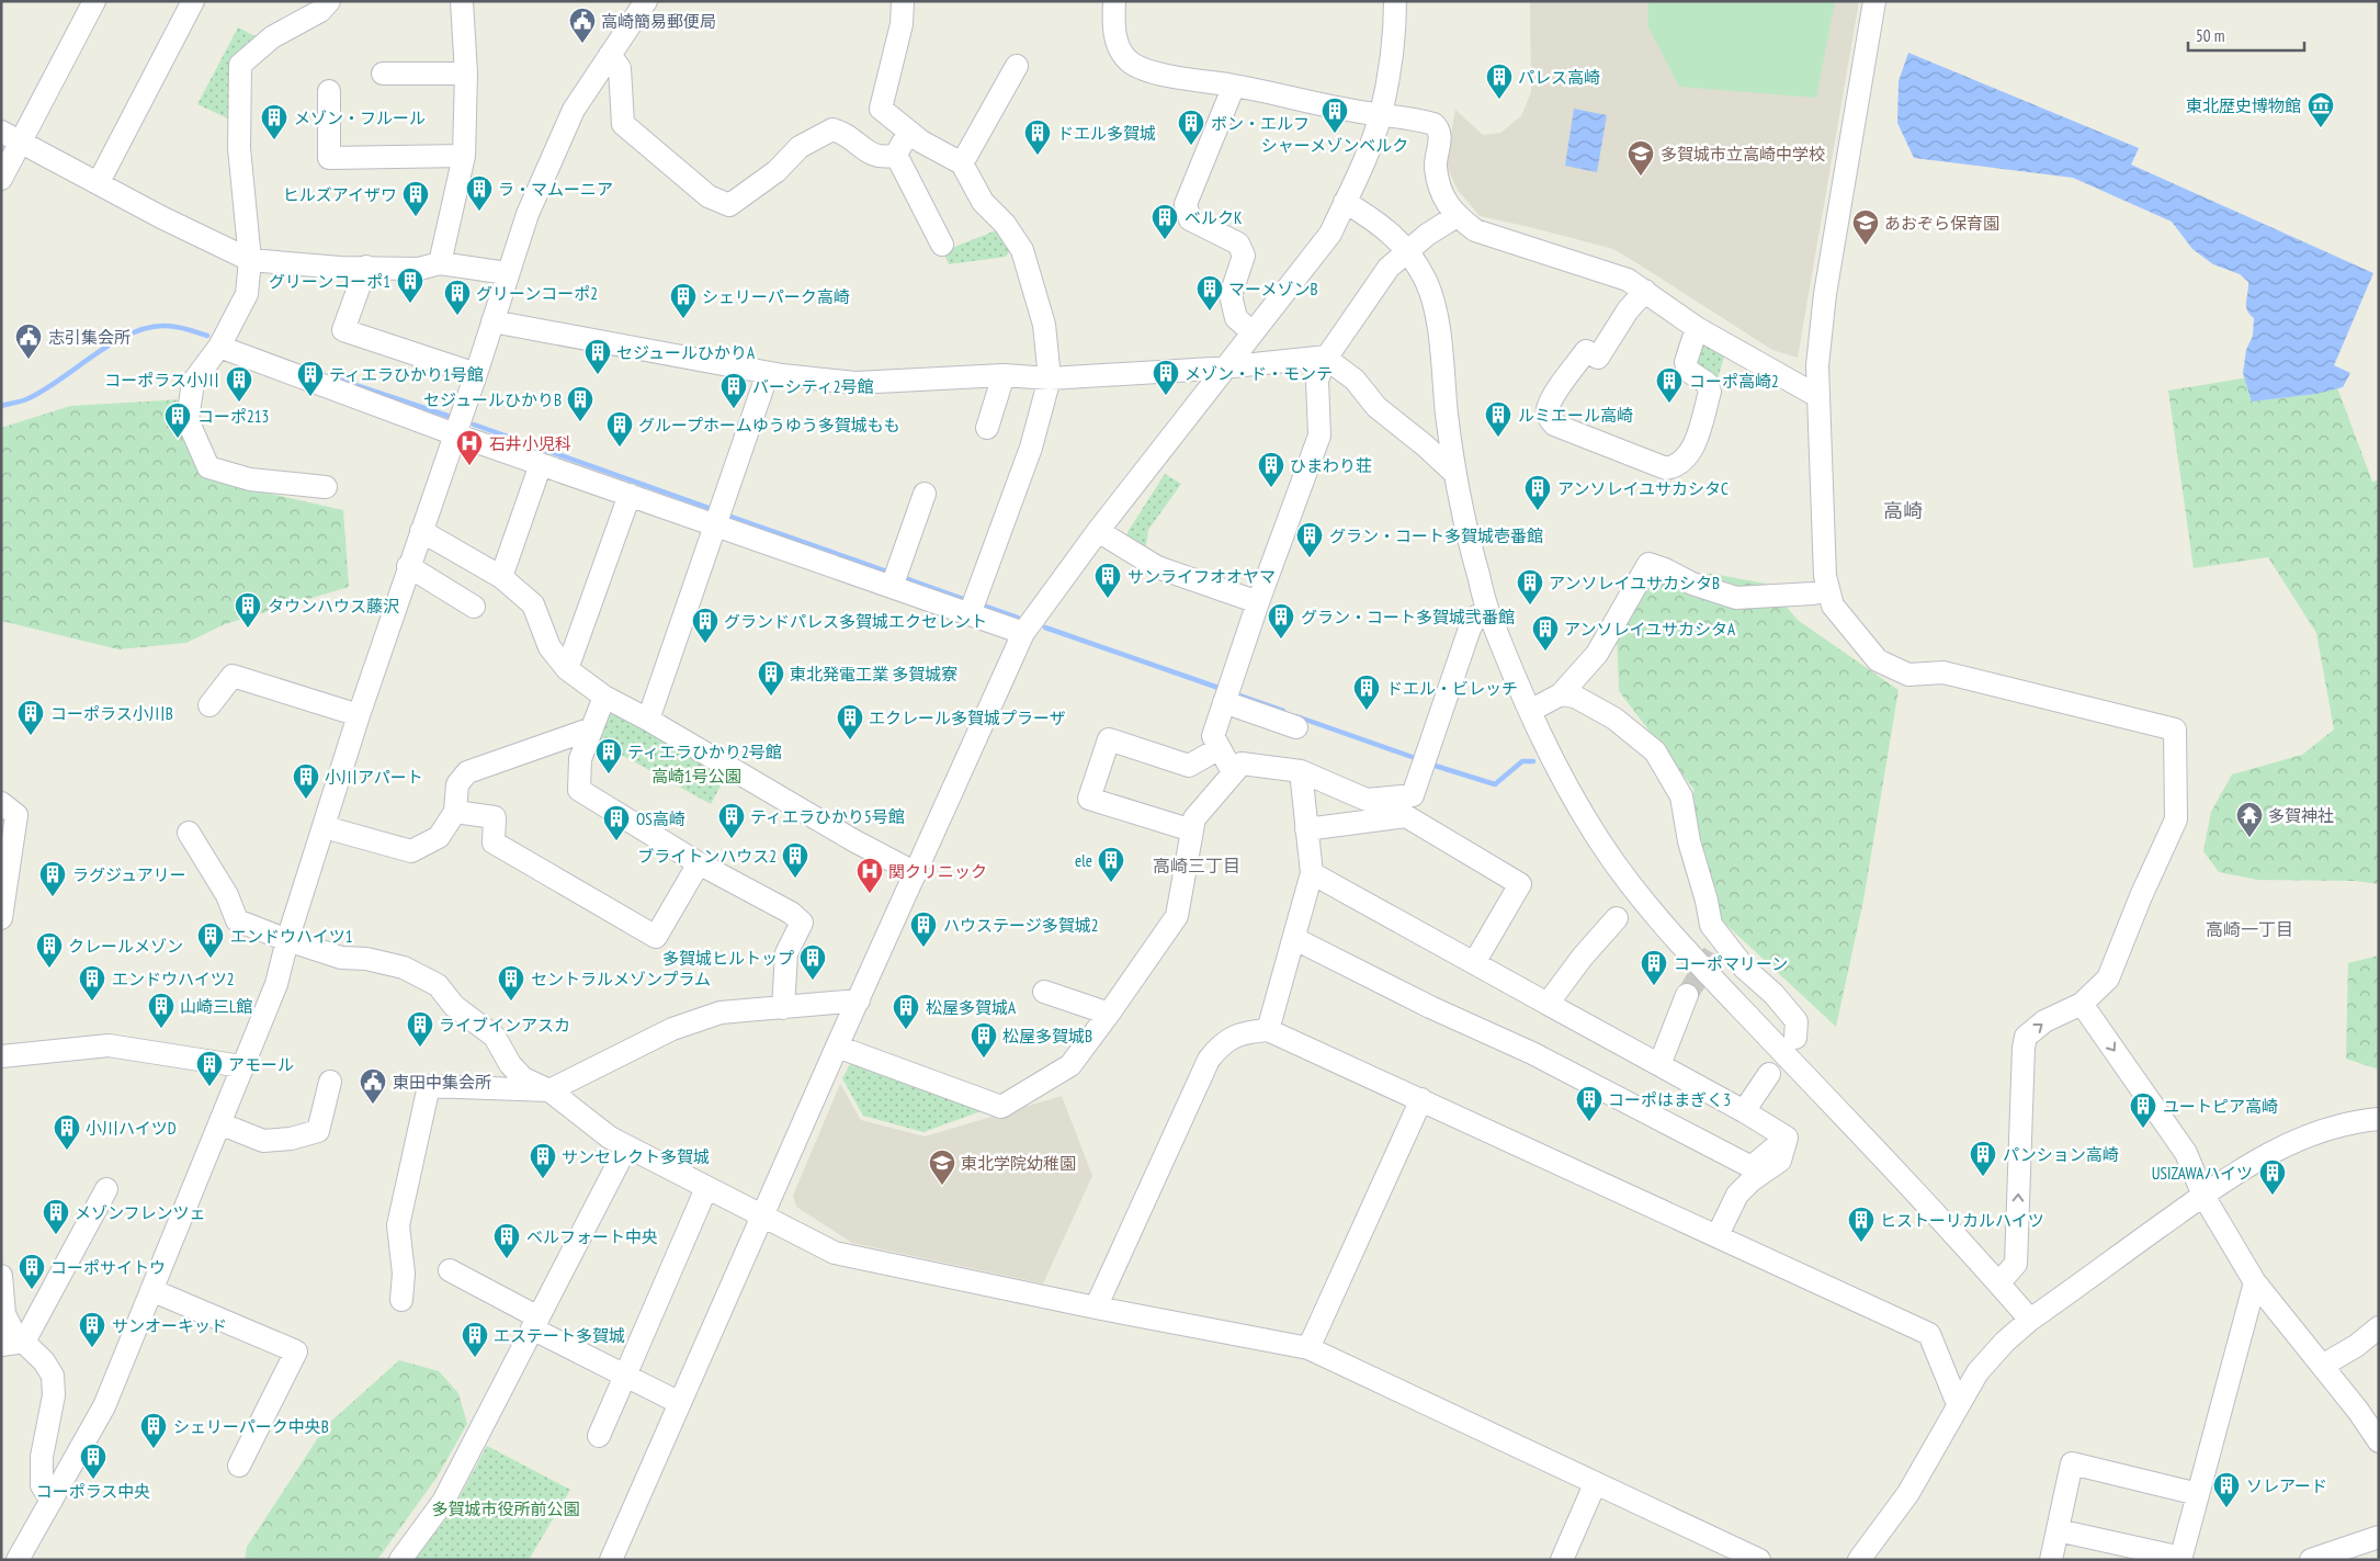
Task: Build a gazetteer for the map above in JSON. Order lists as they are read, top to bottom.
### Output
{
  "districts": ["高崎", "高崎三丁目", "高崎一丁目"],
  "parks": ["高崎1号公園", "多賀城市役所前公園"],
  "places": {
    "public building": ["高崎簡易郵便局", "志引集会所", "東田中集会所"],
    "building": [
      "パレス高崎",
      "シャーメゾンベルク",
      "メゾン・フルール",
      "ボン・エルフ",
      "ドエル多賀城",
      "ラ・マムーニア",
      "ヒルズアイザワ",
      "ベルクK",
      "グリーンコーポ1",
      "マーメゾンB",
      "グリーンコーポ2",
      "シェリーパーク高崎",
      "セジュールひかりA",
      "メゾン・ド・モンテ",
      "ティエラひかり1号館",
      "コーポラス小川",
      "コーポ高崎2",
      "バーシティ2号館",
      "セジュールひかりB",
      "ルミエール高崎",
      "コーポ213",
      "グループホームゆうゆう多賀城もも",
      "ひまわり荘",
      "アンソレイユサカシタC",
      "グラン・コート多賀城壱番館",
      "サンライフオオヤマ",
      "アンソレイユサカシタB",
      "タウンハウス藤沢",
      "グラン・コート多賀城弐番館",
      "グランドパレス多賀城エクセレント",
      "アンソレイユサカシタA",
      "東北発電工業 多賀城寮",
      "ドエル・ビレッチ",
      "コーポラス小川B",
      "エクレール多賀城プラーザ",
      "ティエラひかり2号館",
      "小川アパート",
      "ティエラひかり5号館",
      "OS高崎",
      "ブライトンハウス2",
      "ele",
      "ラグジュアリー",
      "ハウステージ多賀城2",
      "エンドウハイツ1",
      "クレールメゾン",
      "多賀城ヒルトップ",
      "コーポマリーン",
      "エンドウハイツ2",
      "セントラルメゾンプラム",
      "山崎三L館",
      "松屋多賀城A",
      "ライブインアスカ",
      "松屋多賀城B",
      "アモール",
      "コーポはまぎく3",
      "ユートピア高崎",
      "小川ハイツD",
      "パンション高崎",
      "サンセレクト多賀城",
      "USIZAWAハイツ",
      "メゾンフレンツェ",
      "ヒストーリカルハイツ",
      "ベルフォート中央",
      "コーポサイトウ",
      "サンオーキッド",
      "エステート多賀城",
      "シェリーパーク中央B",
      "コーポラス中央",
      "ソレアード"
    ],
    "museum": ["東北歴史博物館"],
    "school or university": ["多賀城市立高崎中学校", "あおぞら保育園", "東北学院幼稚園"],
    "hospital": ["石井小児科", "関クリニック"],
    "temple": ["多賀神社"]
  },
  "scale_bar": "50 m"
}
